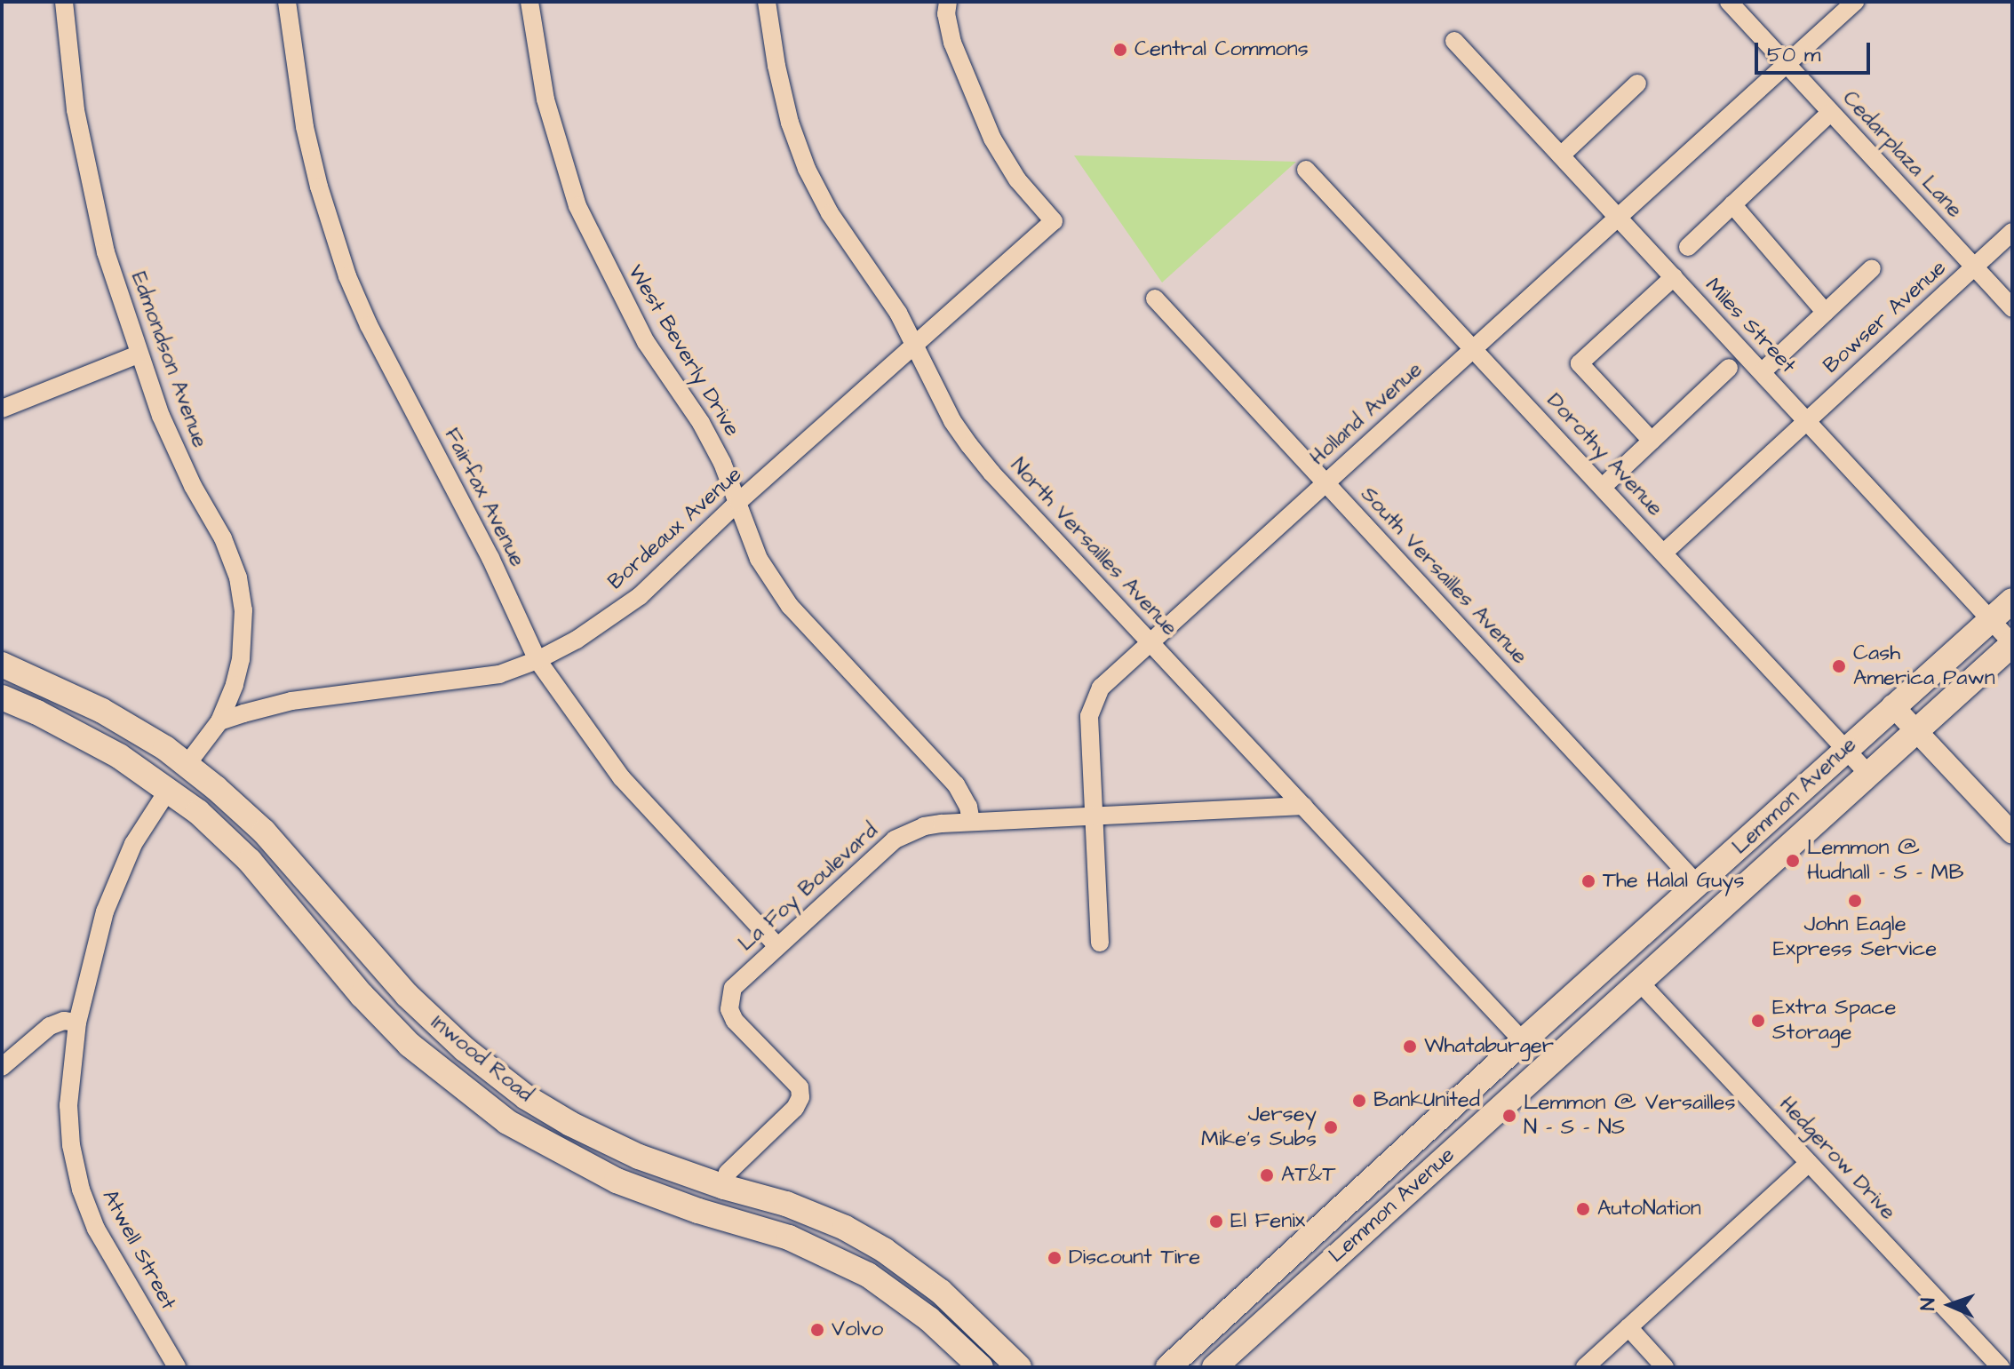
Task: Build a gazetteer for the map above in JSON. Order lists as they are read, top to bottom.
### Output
{
  "streets": {
    "main road": ["Lemmon Avenue", "Inwood Road"],
    "street": [
      "Cedarplaza Lane",
      "Bowser Avenue",
      "Miles Street",
      "West Beverly Drive",
      "Edmondson Avenue",
      "Holland Avenue",
      "Dorothy Avenue",
      "Fairfax Avenue",
      "Bordeaux Avenue",
      "North Versailles Avenue",
      "South Versailles Avenue",
      "La Foy Boulevard",
      "Hedgerow Drive",
      "Atwell Street"
    ]
  },
  "crossings": [
    ["Cedarplaza Lane", "Bowser Avenue"],
    ["Cedarplaza Lane", "Holland Avenue"],
    ["Bowser Avenue", "Miles Street"],
    ["Bowser Avenue", "Dorothy Avenue"],
    ["Miles Street", "Holland Avenue"],
    ["Miles Street", "Lemmon Avenue"],
    ["West Beverly Drive", "Bordeaux Avenue"],
    ["West Beverly Drive", "La Foy Boulevard"],
    ["Edmondson Avenue", "Bordeaux Avenue"],
    ["Holland Avenue", "Dorothy Avenue"],
    ["Holland Avenue", "North Versailles Avenue"],
    ["Holland Avenue", "South Versailles Avenue"],
    ["Holland Avenue", "La Foy Boulevard"],
    ["Dorothy Avenue", "Lemmon Avenue"],
    ["Fairfax Avenue", "Bordeaux Avenue"],
    ["Fairfax Avenue", "La Foy Boulevard"],
    ["Bordeaux Avenue", "North Versailles Avenue"],
    ["North Versailles Avenue", "Lemmon Avenue"],
    ["North Versailles Avenue", "La Foy Boulevard"],
    ["South Versailles Avenue", "Lemmon Avenue"],
    ["Lemmon Avenue", "Hedgerow Drive"],
    ["La Foy Boulevard", "Inwood Road"]
  ],
  "places": [
    "Central Commons",
    "Cash America Pawn",
    "Lemmon @ Hudnall - S - MB",
    "The Halal Guys",
    "John Eagle Express Service",
    "Extra Space Storage",
    "Whataburger",
    "BankUnited",
    "Lemmon @ Versailles N - S - NS",
    "Jersey Mike's Subs",
    "AT&T",
    "AutoNation",
    "El Fenix",
    "Discount Tire",
    "Volvo"
  ],
  "scale_bar": "50 m",
  "north": "left"
}
